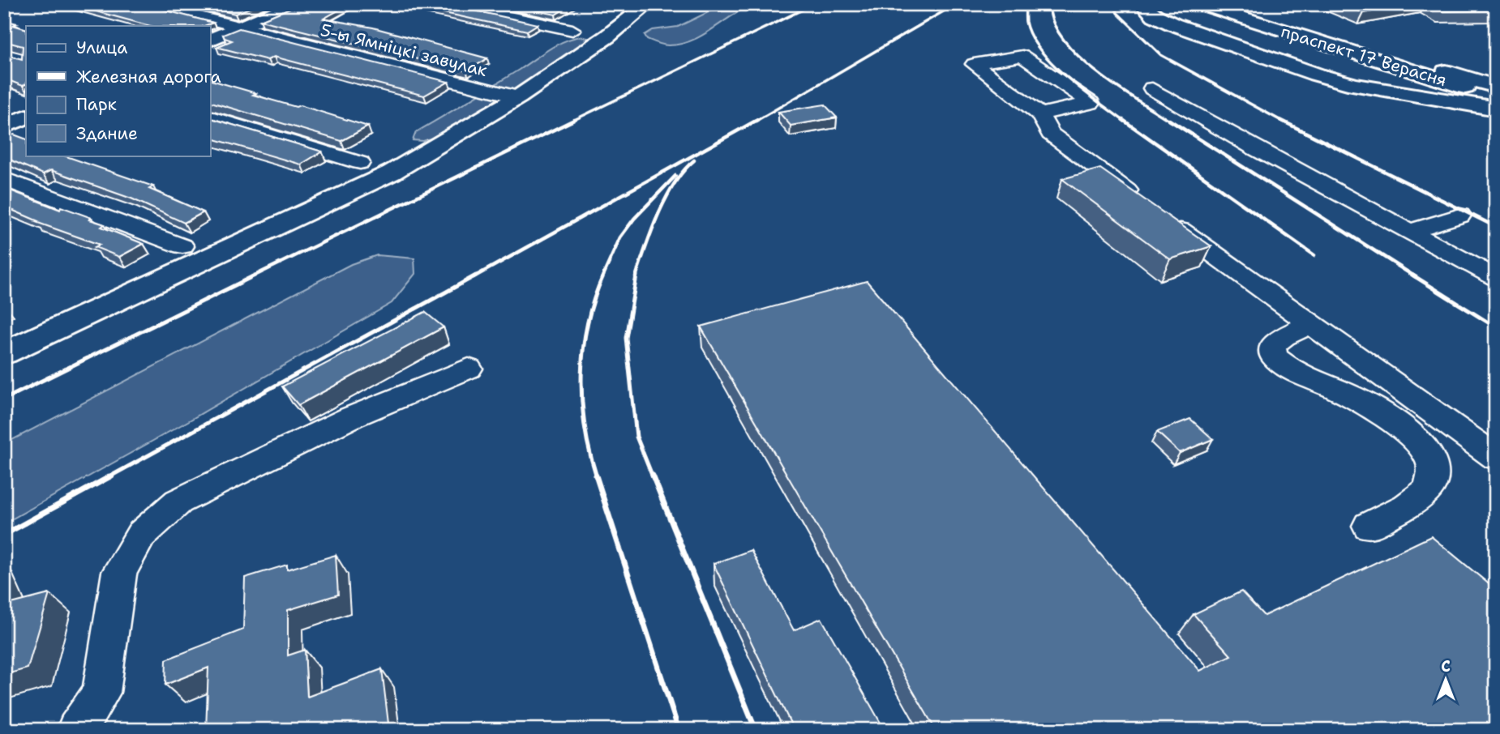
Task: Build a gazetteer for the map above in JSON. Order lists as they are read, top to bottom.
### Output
{
  "streets": {
    "main road": ["праспект 17 Верасня"],
    "street": ["5-ы Ямніцкі завулак"]
  },
  "legend": [
    "Улица",
    "Железная дорога",
    "Парк",
    "Здание"
  ],
  "north": "top"
}
